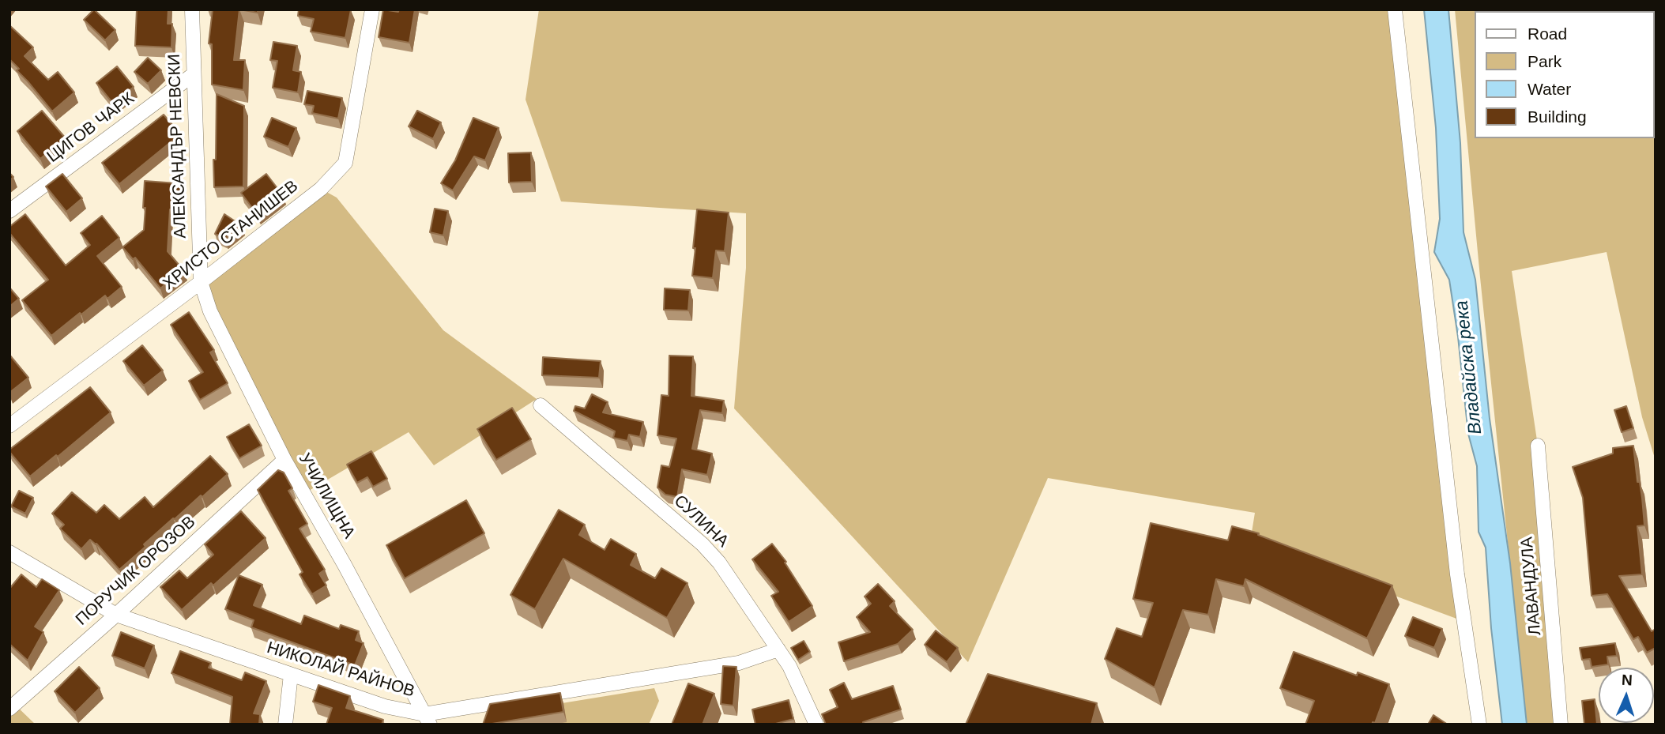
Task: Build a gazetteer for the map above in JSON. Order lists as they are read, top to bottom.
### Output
{
  "streets": {
    "street": [
      "ЦИГОВ ЧАРК",
      "АЛЕКСАНДЪР НЕВСКИ",
      "ХРИСТО СТАНИШЕВ",
      "УЧИЛИЩНА",
      "СУЛИНА",
      "ПОРУЧИК ОРОЗОВ",
      "ЛАВАНДУЛА",
      "НИКОЛАЙ РАЙНОВ"
    ]
  },
  "crossings": [
    ["ЦИГОВ ЧАРК", "АЛЕКСАНДЪР НЕВСКИ"],
    ["АЛЕКСАНДЪР НЕВСКИ", "ХРИСТО СТАНИШЕВ"],
    ["АЛЕКСАНДЪР НЕВСКИ", "УЧИЛИЩНА"],
    ["ХРИСТО СТАНИШЕВ", "УЧИЛИЩНА"],
    ["УЧИЛИЩНА", "ПОРУЧИК ОРОЗОВ"],
    ["УЧИЛИЩНА", "НИКОЛАЙ РАЙНОВ"],
    ["СУЛИНА", "НИКОЛАЙ РАЙНОВ"],
    ["ПОРУЧИК ОРОЗОВ", "НИКОЛАЙ РАЙНОВ"]
  ],
  "water": ["Владайска река"],
  "legend": [
    "Road",
    "Park",
    "Water",
    "Building"
  ],
  "north": "top"
}
